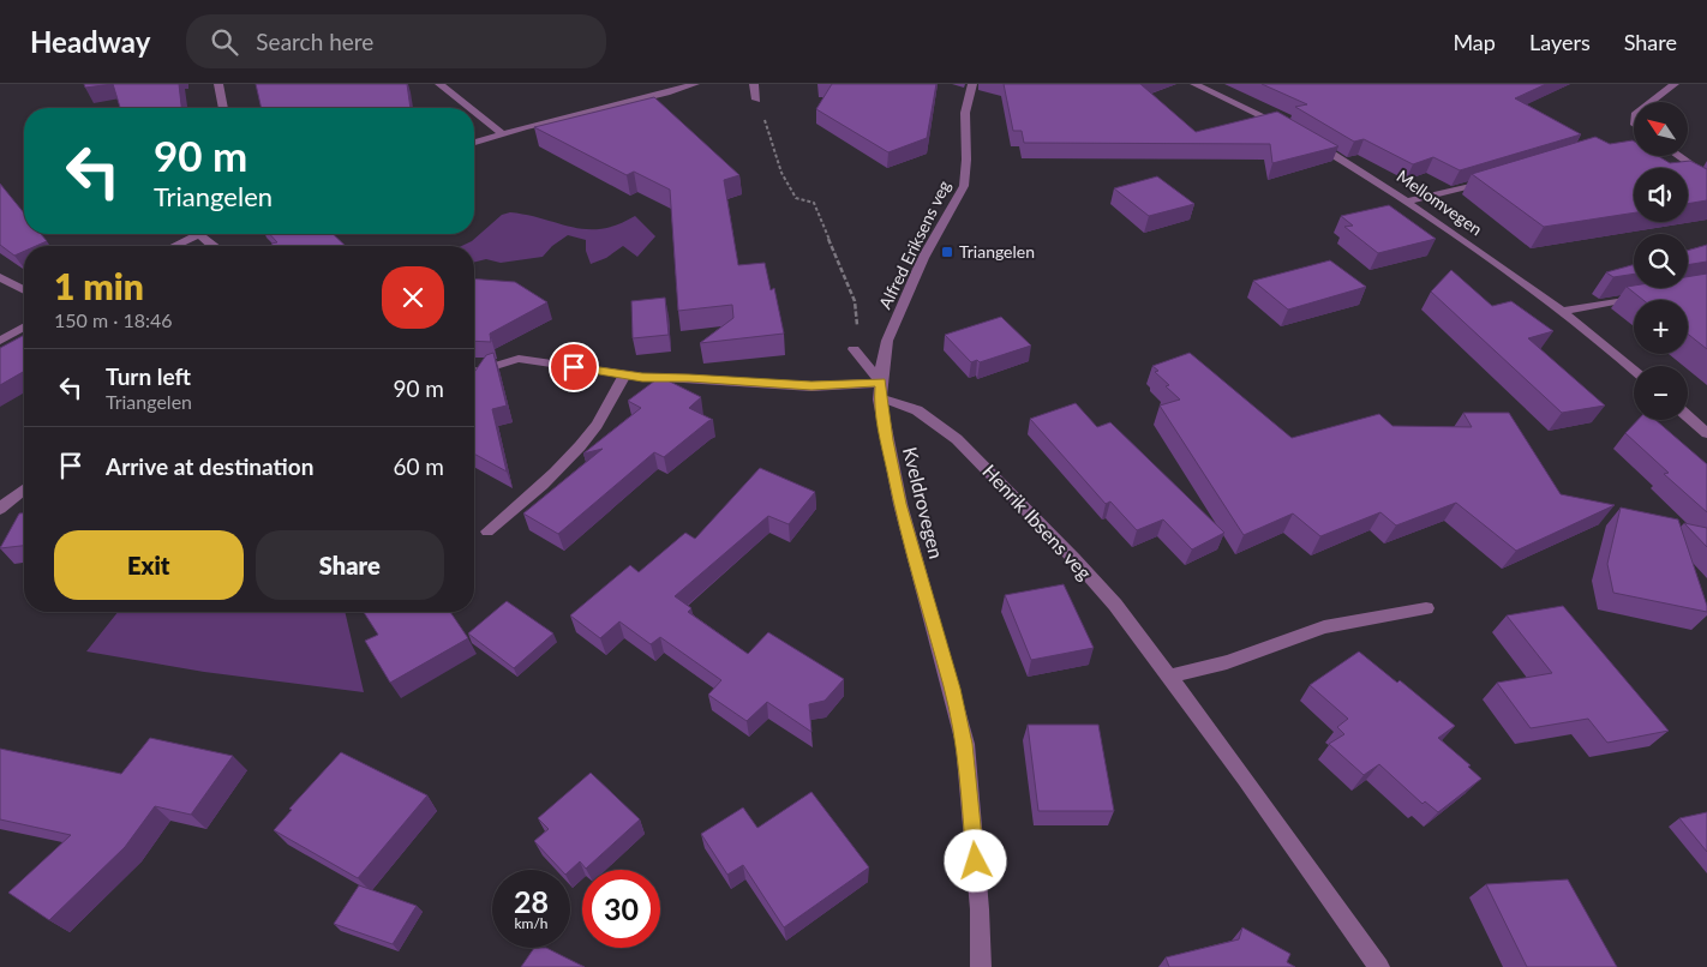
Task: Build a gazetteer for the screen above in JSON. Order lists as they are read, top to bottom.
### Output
{
  "streets": {
    "street": [
      "Mellomvegen",
      "Alfred Eriksens veg",
      "Kveldrovegen",
      "Henrik Ibsens veg"
    ]
  },
  "crossings": [
    ["Alfred Eriksens veg", "Kveldrovegen"],
    ["Alfred Eriksens veg", "Henrik Ibsens veg"],
    ["Kveldrovegen", "Henrik Ibsens veg"]
  ],
  "places": {
    "transit": ["Triangelen"]
  },
  "north": "top left",
  "page": {
    "header": "Headway",
    "search": "Search here",
    "nav": ["Map", "Layers", "Share"],
    "map_buttons": ["+", "−"],
    "turn": ["90 m", "Triangelen"],
    "heading": ["1 min", "150 m · 18:46"],
    "list": [
      {
        "name": "Turn left",
        "note": "Triangelen",
        "value": "90 m"
      },
      {
        "name": "Arrive at destination",
        "value": "60 m"
      }
    ],
    "buttons": ["Exit", "Share"],
    "speed": "28 km/h",
    "limit": "30"
  }
}
